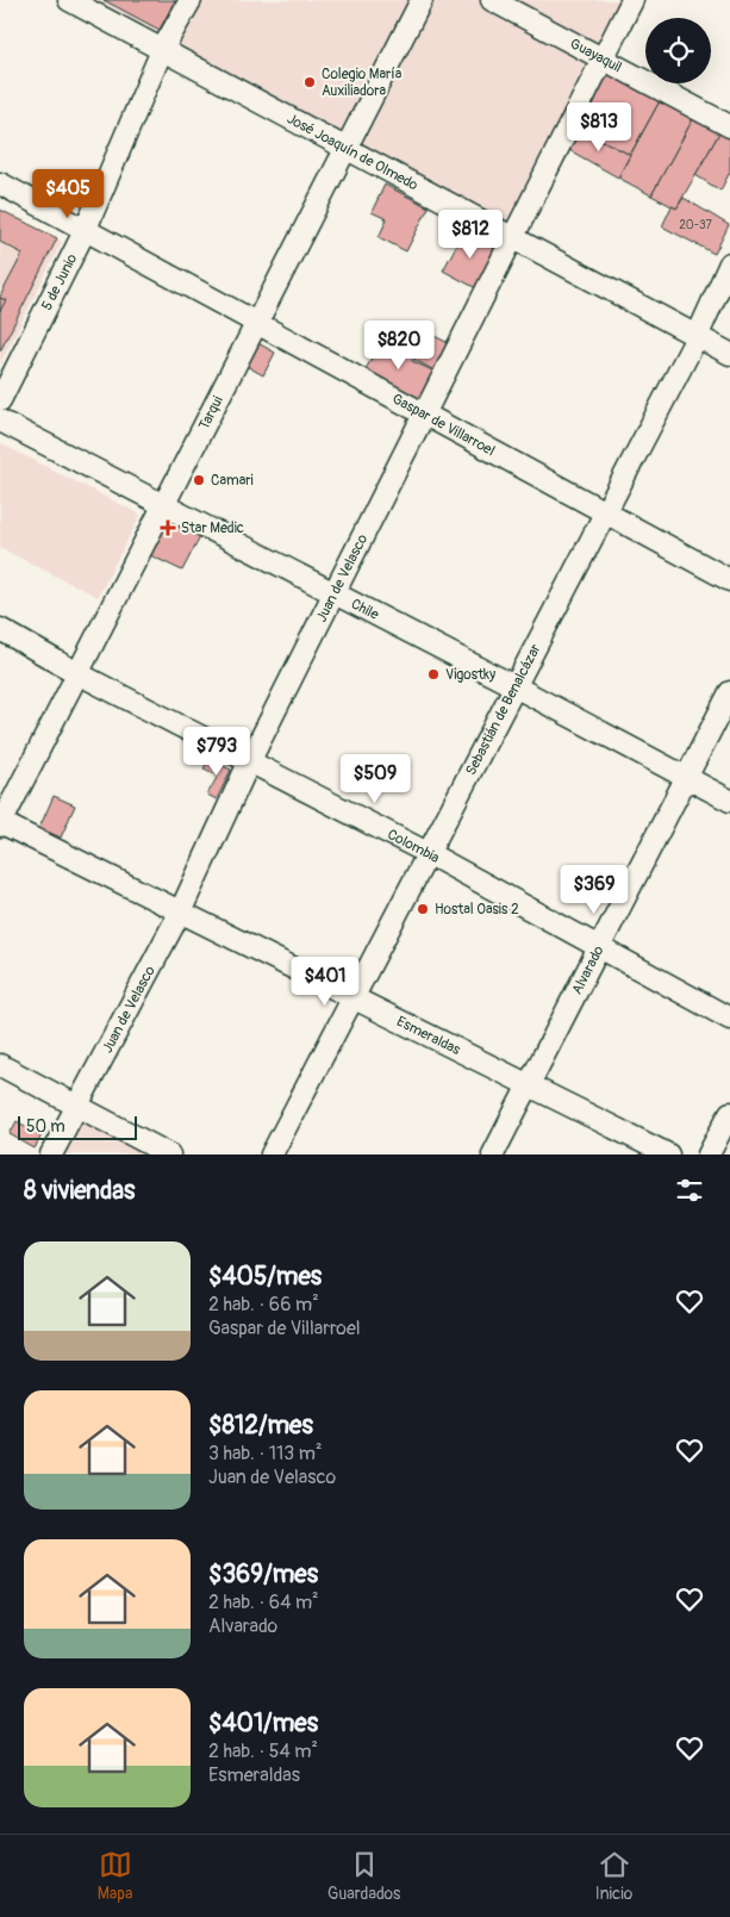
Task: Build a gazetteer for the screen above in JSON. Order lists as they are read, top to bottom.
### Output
{
  "streets": {
    "street": [
      "Guayaquil",
      "José Joaquín de Olmedo",
      "5 de Junio",
      "Tarqui",
      "Gaspar de Villarroel",
      "Juan de Velasco",
      "Chile",
      "Sebastián de Benalcázar",
      "Colombia",
      "Alvarado",
      "Esmeraldas"
    ]
  },
  "crossings": [
    ["Guayaquil", "Juan de Velasco"],
    ["José Joaquín de Olmedo", "5 de Junio"],
    ["José Joaquín de Olmedo", "Tarqui"],
    ["José Joaquín de Olmedo", "Juan de Velasco"],
    ["José Joaquín de Olmedo", "Sebastián de Benalcázar"],
    ["5 de Junio", "Gaspar de Villarroel"],
    ["Tarqui", "Gaspar de Villarroel"],
    ["Tarqui", "Chile"],
    ["Tarqui", "Colombia"],
    ["Tarqui", "Esmeraldas"],
    ["Gaspar de Villarroel", "Juan de Velasco"],
    ["Gaspar de Villarroel", "Sebastián de Benalcázar"],
    ["Juan de Velasco", "Chile"],
    ["Juan de Velasco", "Colombia"],
    ["Juan de Velasco", "Esmeraldas"],
    ["Chile", "Sebastián de Benalcázar"],
    ["Chile", "Alvarado"],
    ["Sebastián de Benalcázar", "Colombia"],
    ["Sebastián de Benalcázar", "Esmeraldas"],
    ["Colombia", "Alvarado"],
    ["Alvarado", "Esmeraldas"]
  ],
  "places": {
    "other": [
      "Colegio María Auxiliadora",
      "Camari",
      "Vigostky",
      "Hostal Oasis 2"
    ],
    "health": ["Star Medic"]
  },
  "house_numbers": ["20-37"],
  "scale_bar": "50 m",
  "page": {
    "price": [
      "$813",
      "$405",
      "$812",
      "$820",
      "$793",
      "$509",
      "$369",
      "$401"
    ],
    "scale": "50 m",
    "heading": "8 viviendas",
    "list": [
      {
        "name": "$405/mes",
        "note": "2 hab. · 66 m² · Gaspar de Villarroel"
      },
      {
        "name": "$812/mes",
        "note": "3 hab. · 113 m² · Juan de Velasco"
      },
      {
        "name": "$369/mes",
        "note": "2 hab. · 64 m² · Alvarado"
      },
      {
        "name": "$401/mes",
        "note": "2 hab. · 54 m² · Esmeraldas"
      }
    ],
    "tabs": ["Mapa", "Guardados", "Inicio"]
  }
}
